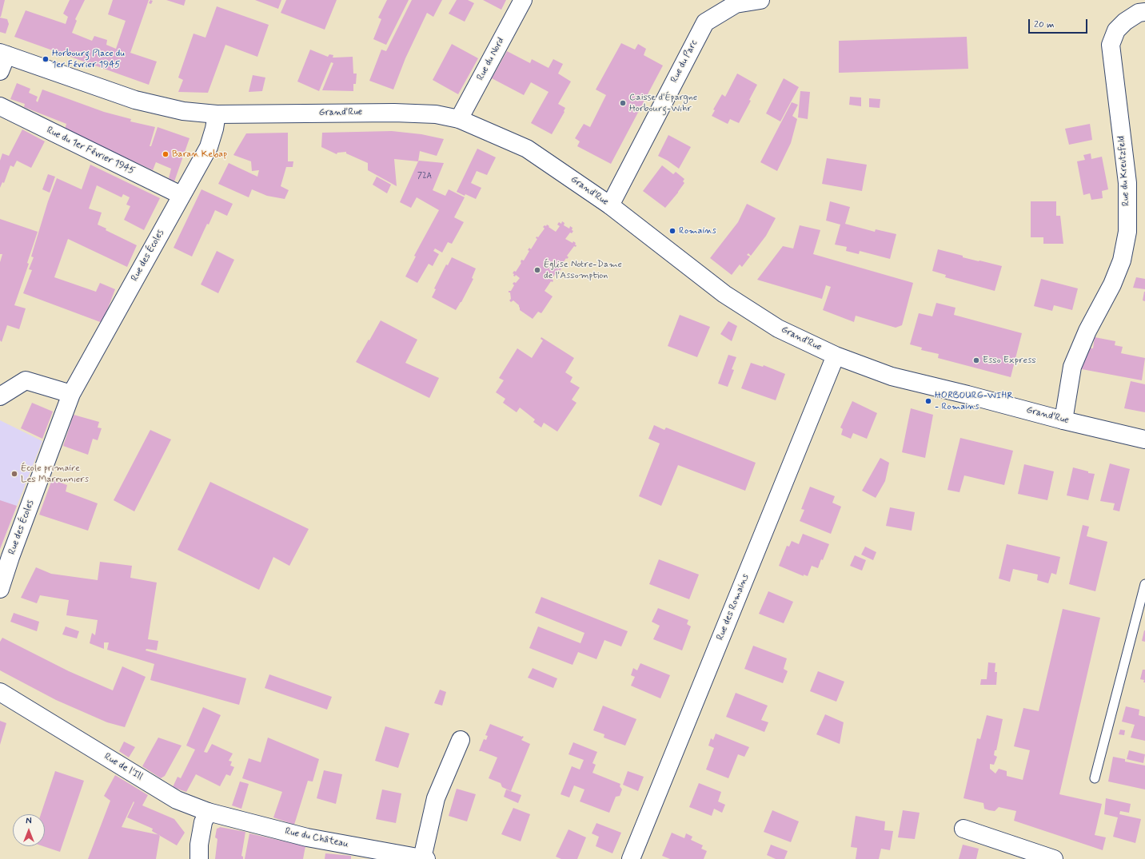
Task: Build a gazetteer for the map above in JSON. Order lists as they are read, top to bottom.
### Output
{
  "streets": {
    "street": [
      "Rue du Nord",
      "Rue du Parc",
      "Grand'Rue",
      "Rue du 1er Février 1945",
      "Rue du Kreutzfeld",
      "Rue des Écoles",
      "Rue des Romains",
      "Rue de l'Ill",
      "Rue du Château"
    ]
  },
  "crossings": [
    ["Rue du Nord", "Grand'Rue"],
    ["Rue du Parc", "Grand'Rue"],
    ["Grand'Rue", "Rue du Kreutzfeld"],
    ["Grand'Rue", "Rue des Écoles"],
    ["Grand'Rue", "Rue des Romains"],
    ["Rue du 1er Février 1945", "Rue des Écoles"],
    ["Rue de l'Ill", "Rue du Château"]
  ],
  "places": [
    "Horbourg Place du 1er Février 1945",
    "Caisse d'Épargne Horbourg-Wihr",
    "Baran Kebap",
    "Romains",
    "Église Notre-Dame de l'Assomption",
    "Esso Express",
    "HORBOURG-WIHR - Romains",
    "École primaire Les Marronniers"
  ],
  "house_numbers": ["72A"],
  "scale_bar": "20 m",
  "north": "top"
}
